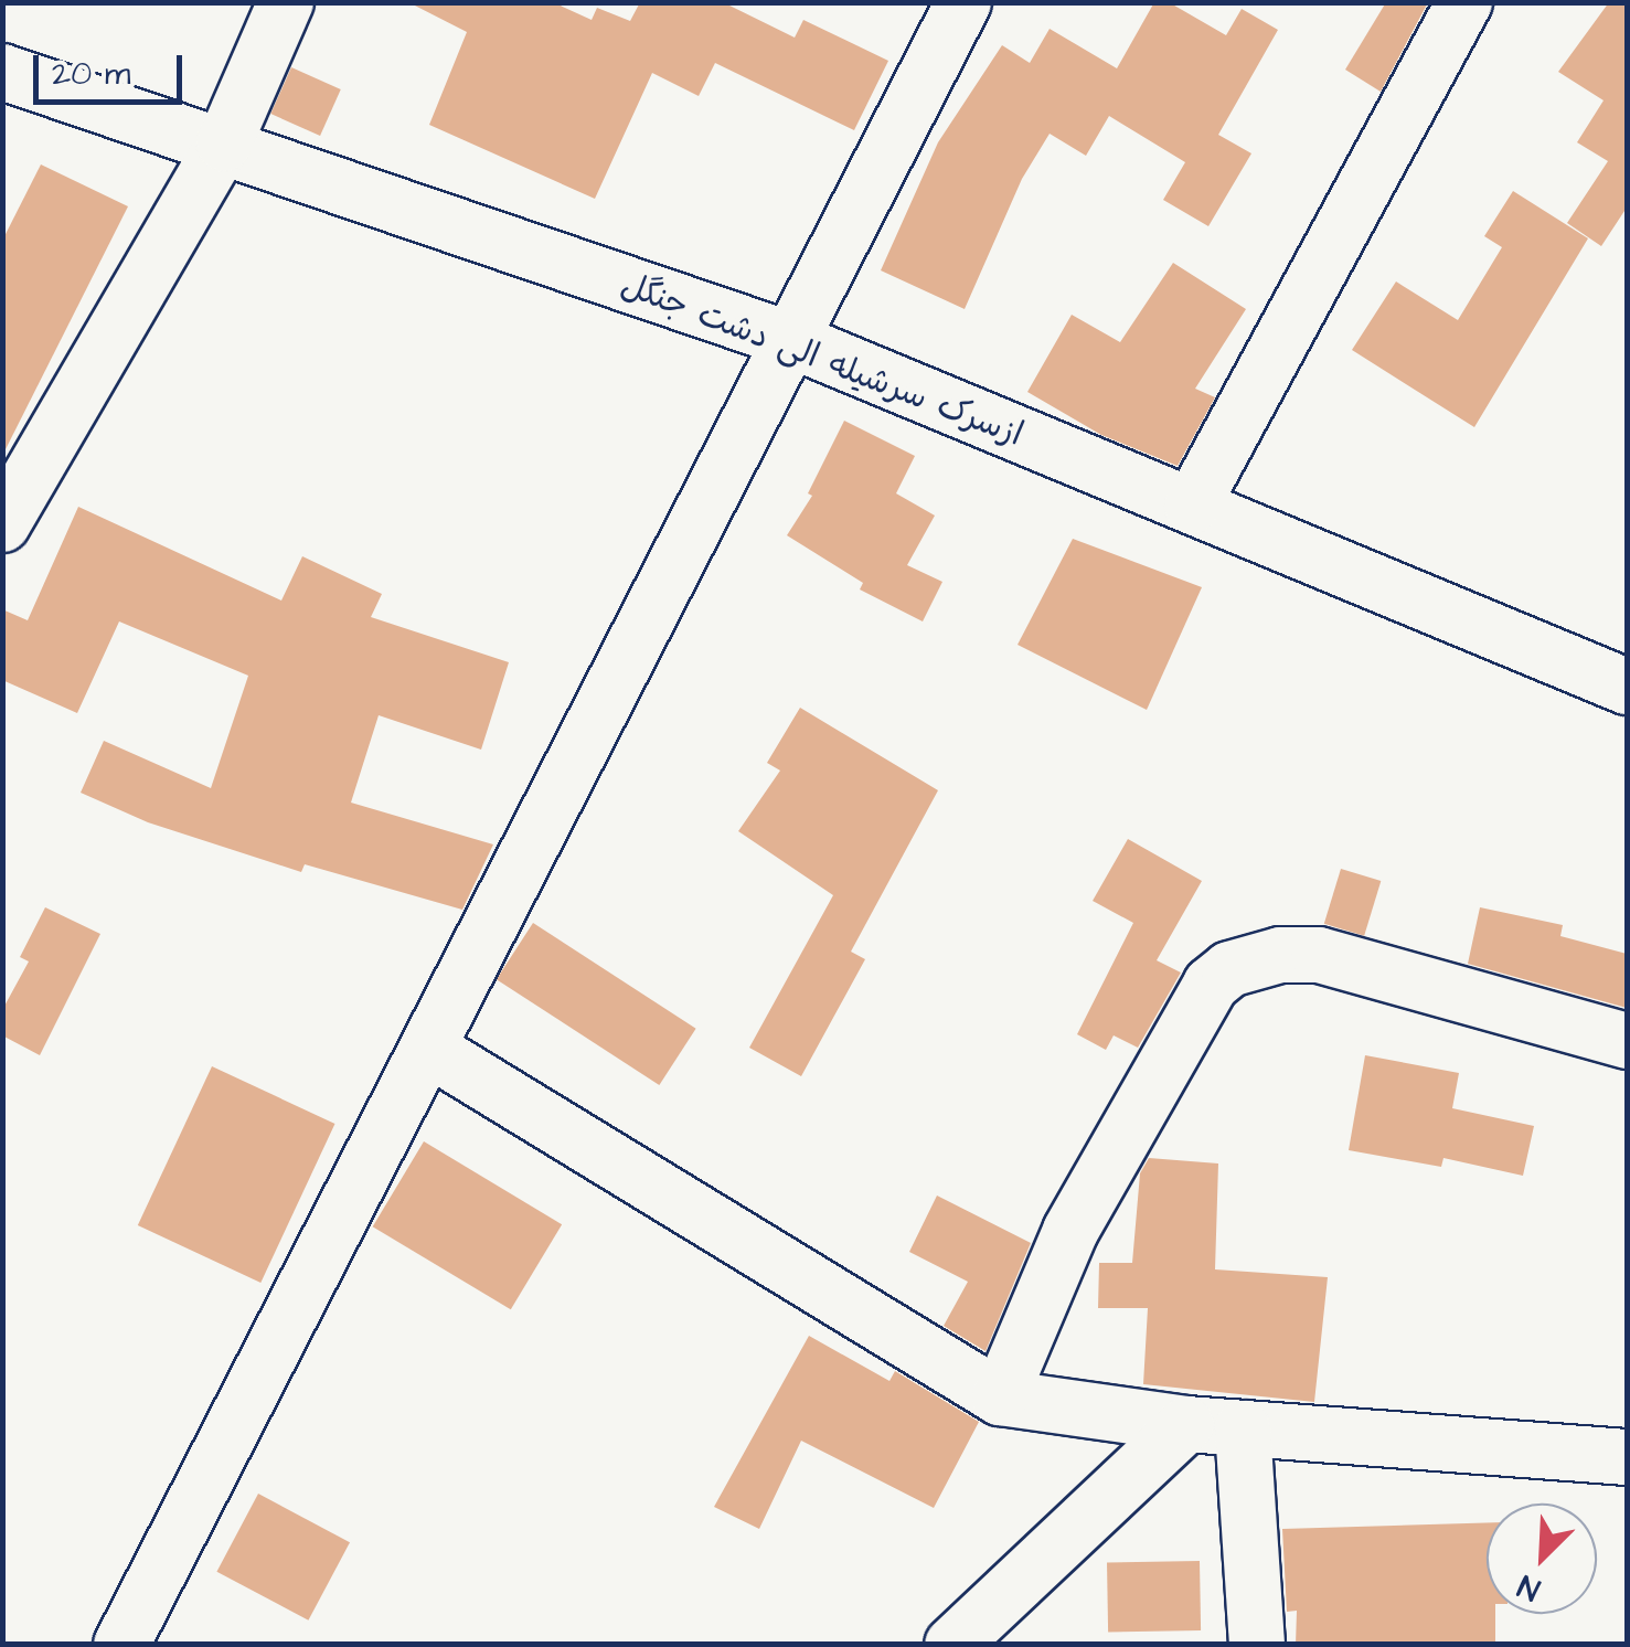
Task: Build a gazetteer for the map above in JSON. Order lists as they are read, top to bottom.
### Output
{
  "streets": {
    "street": ["ازسرک سرشیله الی دشت جنگل"]
  },
  "scale_bar": "20 m",
  "north": "bottom left"
}
